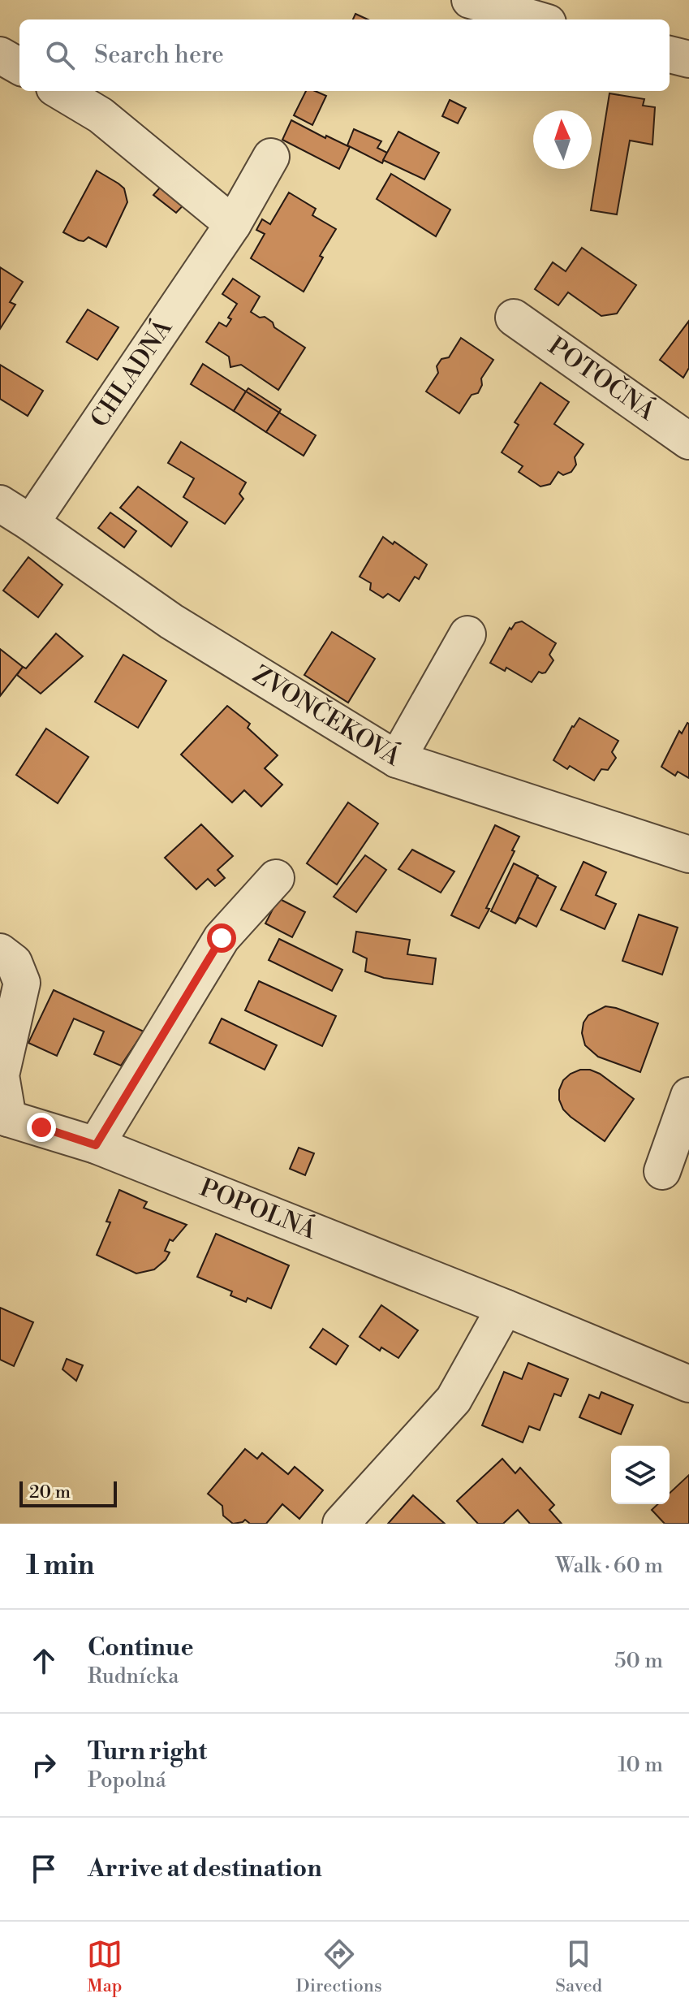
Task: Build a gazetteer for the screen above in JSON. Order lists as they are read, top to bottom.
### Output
{
  "streets": {
    "street": [
      "CHLADNÁ",
      "POTOČNÁ",
      "ZVONČEKOVÁ",
      "POPOLNÁ"
    ]
  },
  "crossings": [
    ["CHLADNÁ", "ZVONČEKOVÁ"]
  ],
  "scale_bar": "20 m",
  "north": "top",
  "page": {
    "search": "Search here",
    "scale": "20 m",
    "heading": ["1 min", "Walk · 60 m"],
    "list": [
      ["Continue", "Rudnícka", "50 m"],
      ["Turn right", "Popolná", "10 m"],
      "Arrive at destination"
    ],
    "nav": ["Map", "Directions", "Saved"]
  }
}
